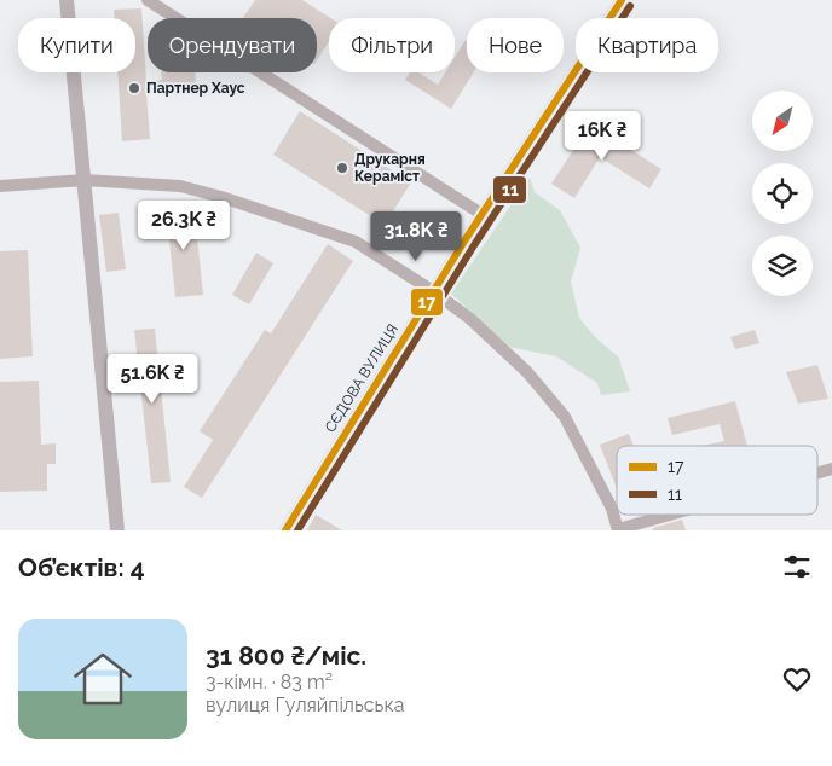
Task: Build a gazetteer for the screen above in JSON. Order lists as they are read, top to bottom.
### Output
{
  "streets": {
    "street": ["СЄДОВА ВУЛИЦЯ"]
  },
  "places": ["Партнер Хаус", "Друкарня Кераміст"],
  "lines": ["transit line 17", "transit line 11"],
  "legend": ["17", "11"],
  "north": "bottom left",
  "page": {
    "chip": [
      "Купити",
      "Орендувати",
      "Фільтри",
      "Нове",
      "Квартира"
    ],
    "price": [
      "16K ₴",
      "26.3K ₴",
      "31.8K ₴",
      "51.6K ₴"
    ],
    "heading": "Об’єктів: 4",
    "list": [
      {
        "name": "31 800 ₴/міс.",
        "note": "3-кімн. · 83 m² · вулиця Гуляйпільська"
      }
    ]
  }
}
